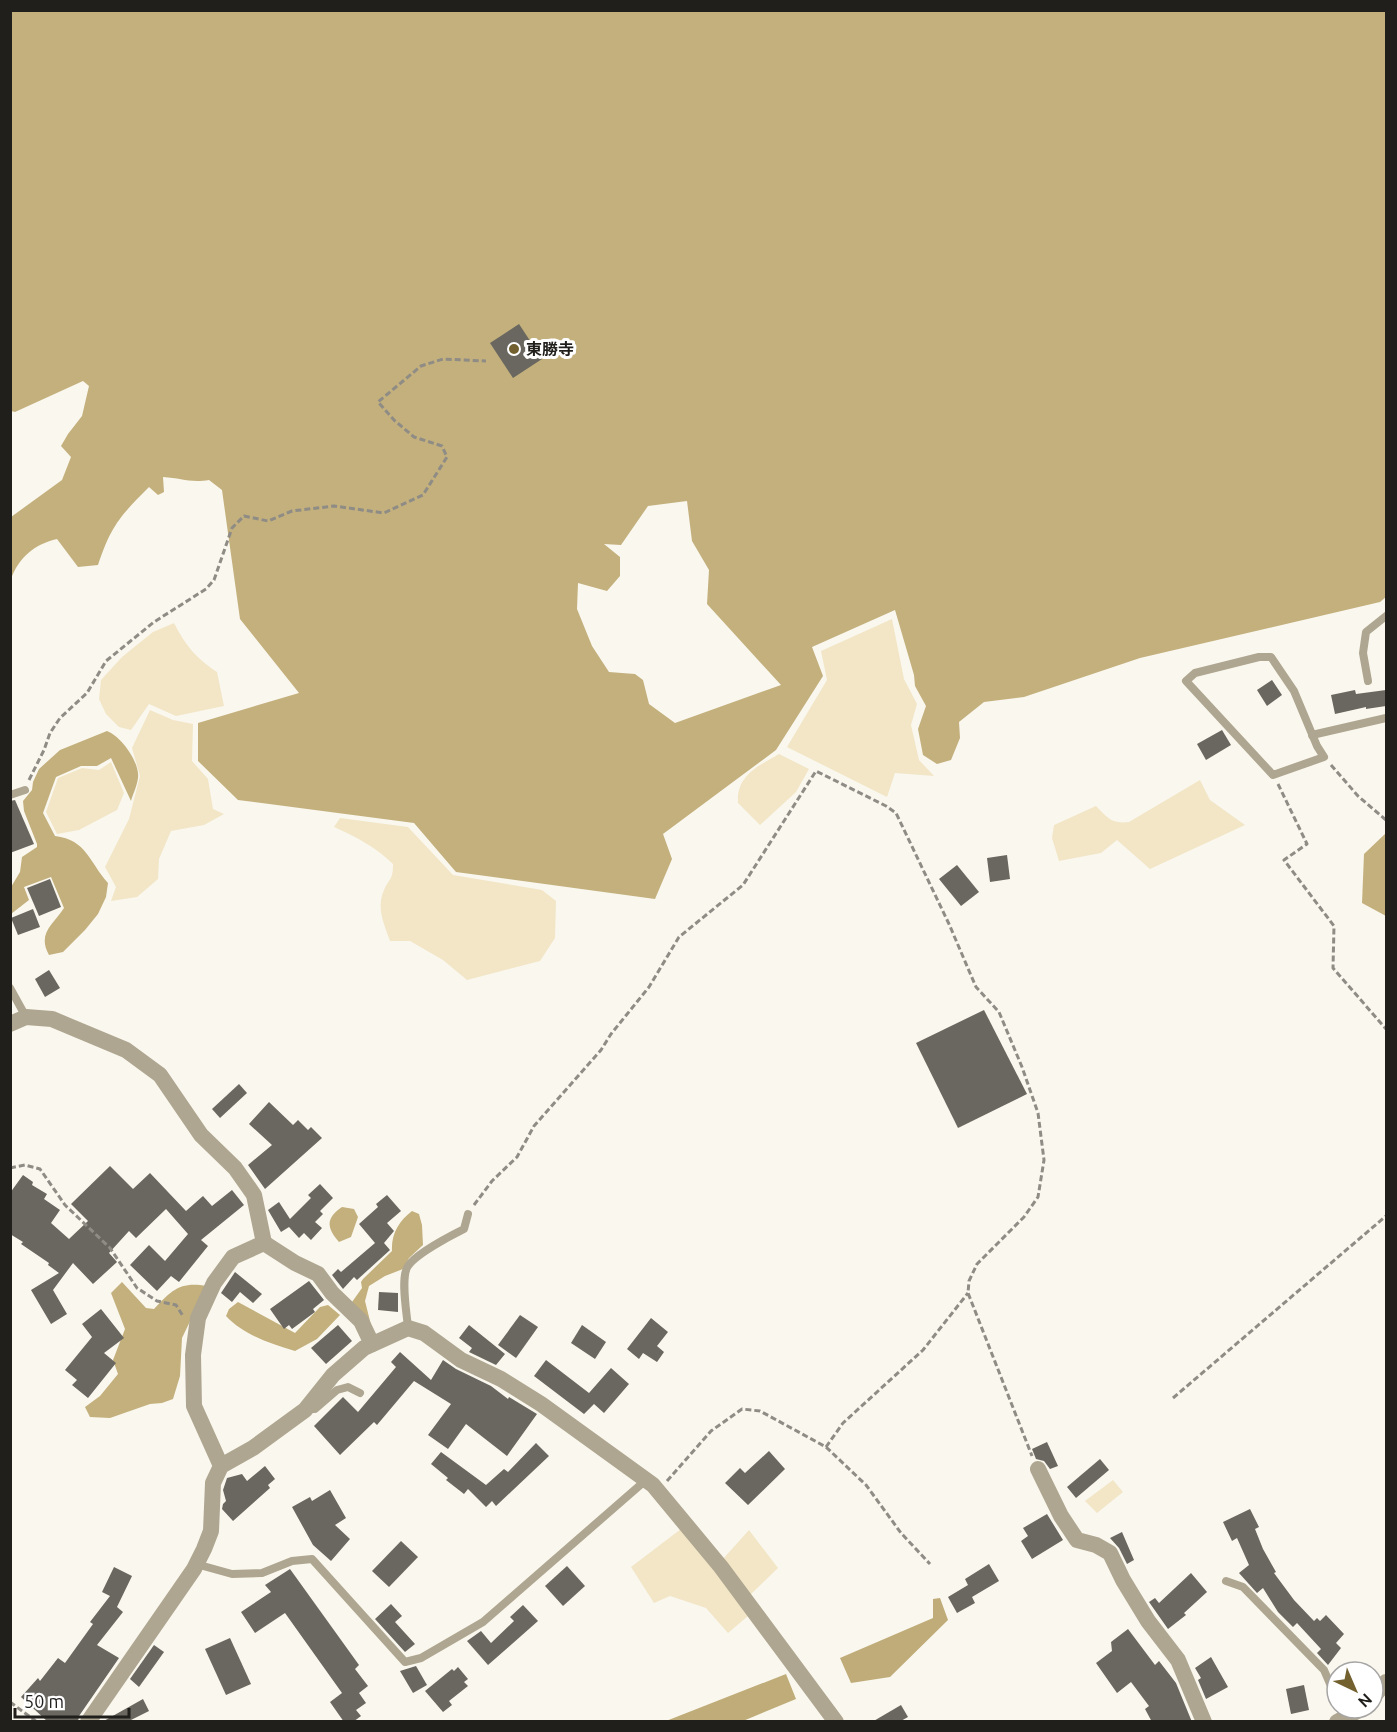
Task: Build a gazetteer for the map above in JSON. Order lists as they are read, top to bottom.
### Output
{
  "places": ["東勝寺"],
  "scale_bar": "50 m",
  "north": "bottom right"
}
